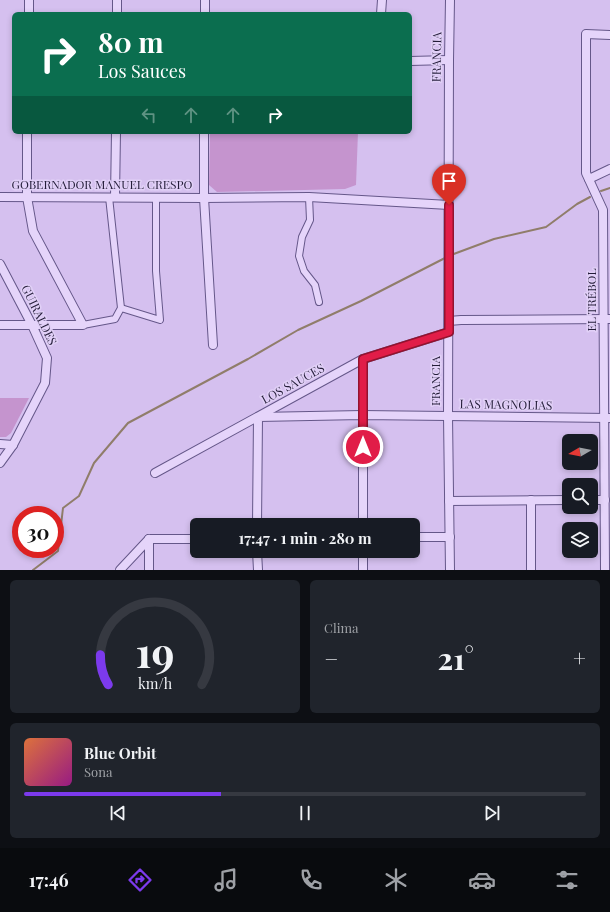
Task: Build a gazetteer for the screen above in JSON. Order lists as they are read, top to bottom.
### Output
{
  "streets": {
    "street": [
      "FRANCIA",
      "GOBERNADOR MANUEL CRESPO",
      "EL TRÉBOL",
      "GUIRALDES",
      "LOS SAUCES",
      "LAS MAGNOLIAS"
    ]
  },
  "crossings": [
    ["FRANCIA", "GOBERNADOR MANUEL CRESPO"],
    ["FRANCIA", "LOS SAUCES"],
    ["FRANCIA", "LAS MAGNOLIAS"],
    ["EL TRÉBOL", "LAS MAGNOLIAS"],
    ["LOS SAUCES", "LAS MAGNOLIAS"]
  ],
  "north": "left",
  "page": {
    "turn": ["80 m", "Los Sauces"],
    "limit": "30",
    "trip": "17:47 · 1 min · 280 m",
    "tile": "Clima",
    "heat": ["−", "21°", "+"],
    "song": ["Blue Orbit", "Sona"],
    "tabs": "17:46",
    "gauge": ["19", "km/h"]
  }
}
